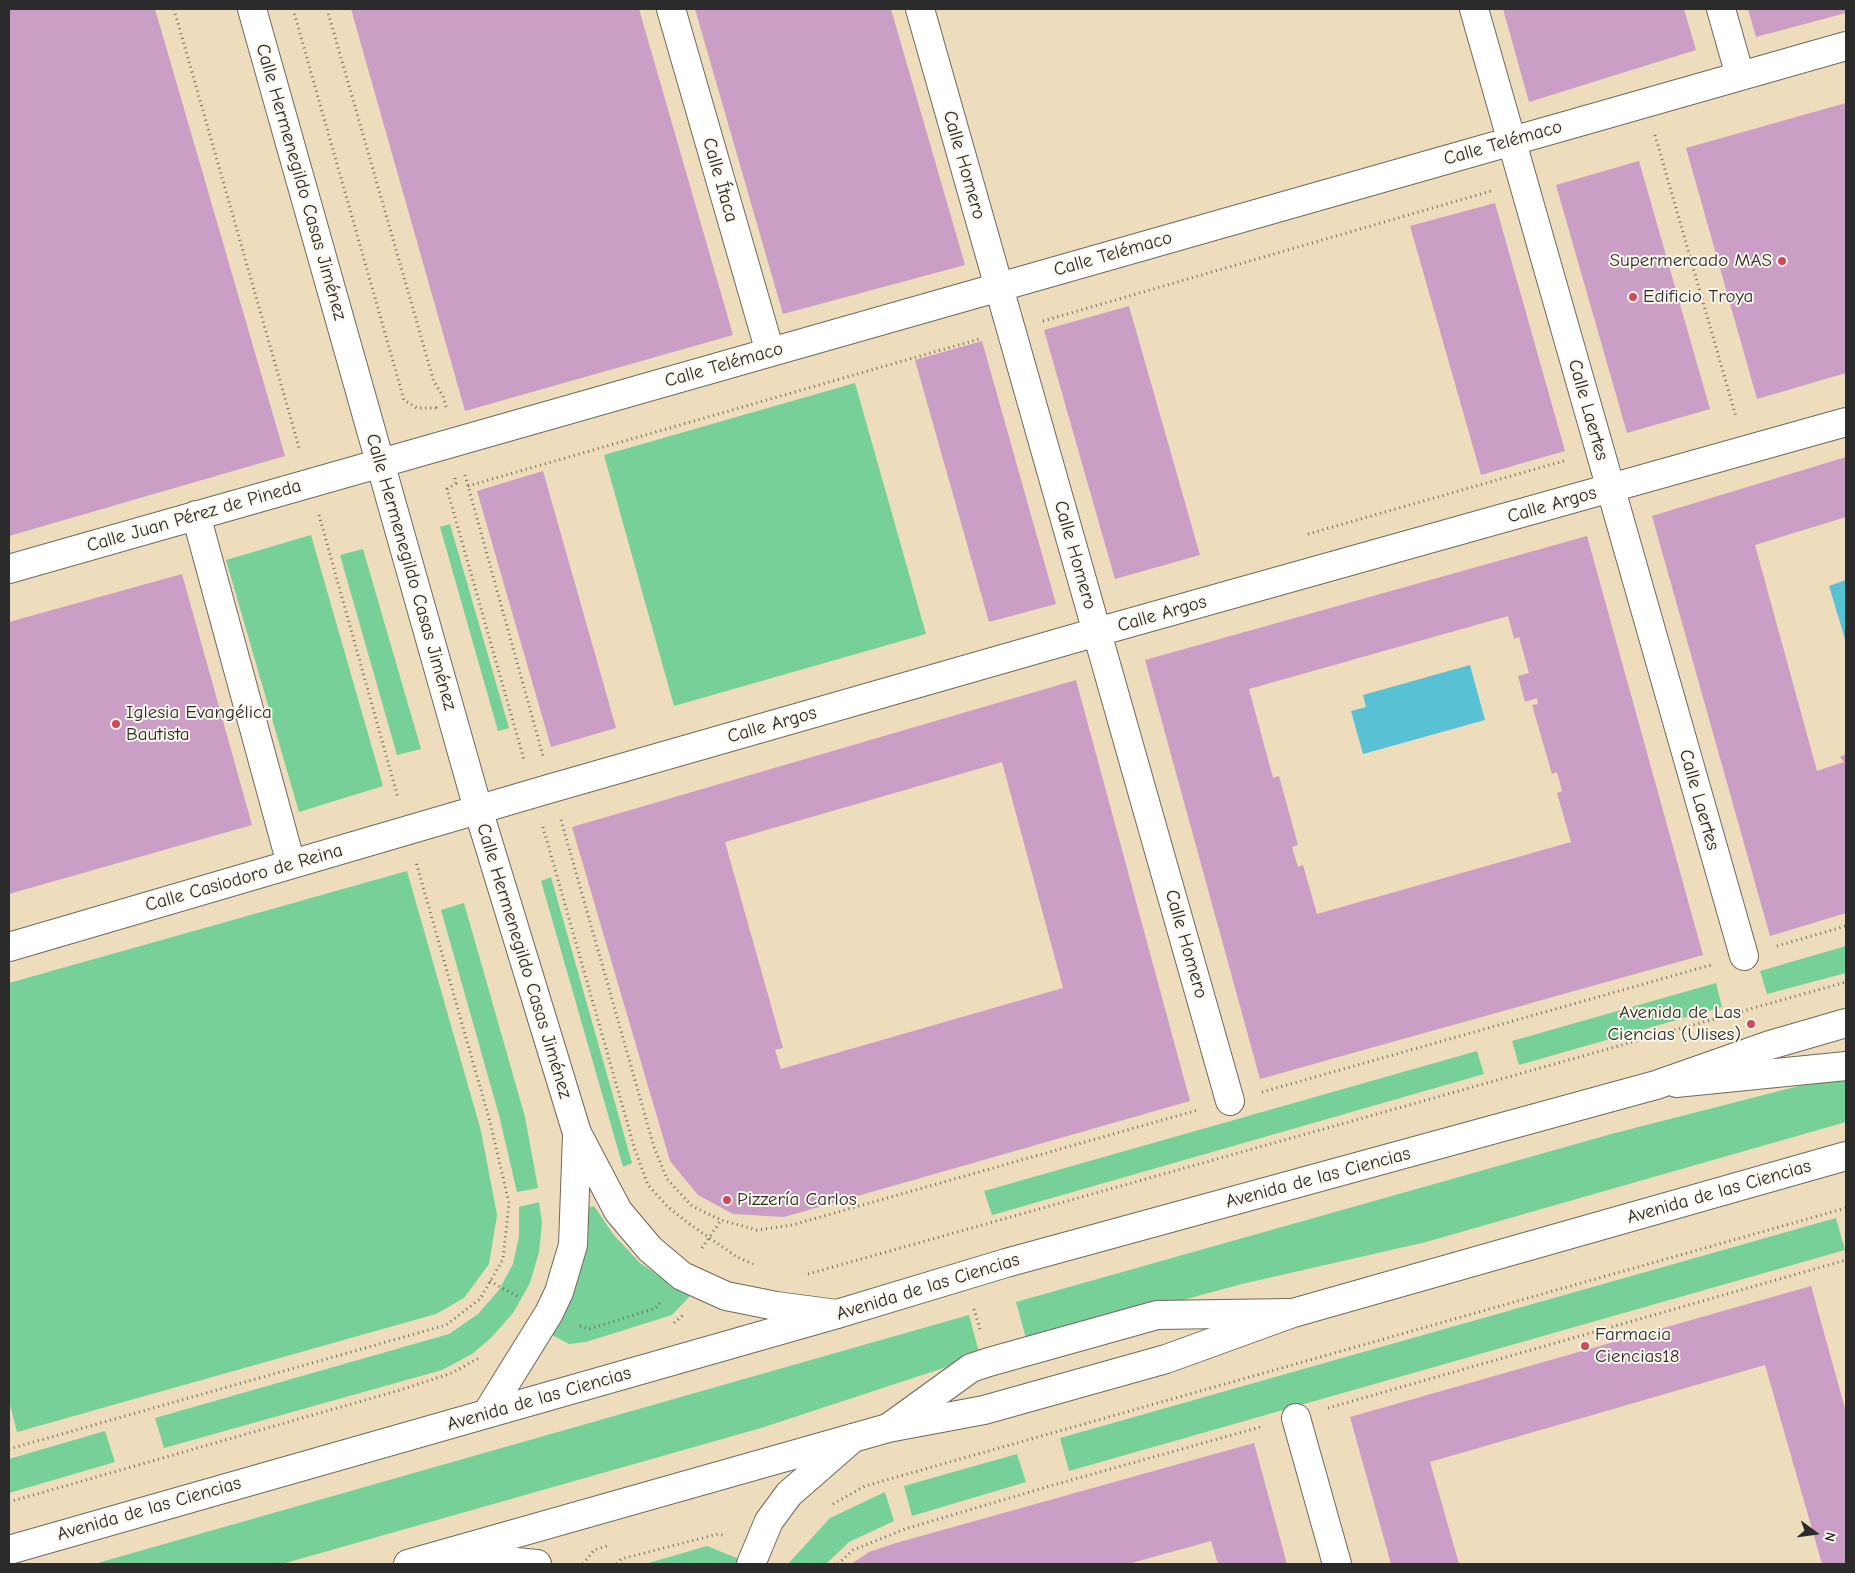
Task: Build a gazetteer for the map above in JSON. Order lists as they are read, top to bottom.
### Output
{
  "streets": {
    "street": [
      "Calle Telémaco",
      "Calle Homero",
      "Calle Ítaca",
      "Calle Hermenegildo Casas Jiménez",
      "Calle Laertes",
      "Calle Argos",
      "Calle Juan Pérez de Pineda",
      "Calle Casiodoro de Reina",
      "Avenida de las Ciencias"
    ]
  },
  "crossings": [
    ["Calle Telémaco", "Calle Homero"],
    ["Calle Telémaco", "Calle Ítaca"],
    ["Calle Telémaco", "Calle Hermenegildo Casas Jiménez"],
    ["Calle Telémaco", "Calle Laertes"],
    ["Calle Telémaco", "Calle Juan Pérez de Pineda"],
    ["Calle Homero", "Calle Argos"],
    ["Calle Hermenegildo Casas Jiménez", "Calle Argos"],
    ["Calle Hermenegildo Casas Jiménez", "Calle Juan Pérez de Pineda"],
    ["Calle Hermenegildo Casas Jiménez", "Calle Casiodoro de Reina"],
    ["Calle Hermenegildo Casas Jiménez", "Avenida de las Ciencias"],
    ["Calle Laertes", "Calle Argos"],
    ["Calle Argos", "Calle Casiodoro de Reina"]
  ],
  "places": [
    "Supermercado MAS",
    "Edificio Troya",
    "Iglesia Evangélica Bautista",
    "Avenida de Las Ciencias (Ulises)",
    "Pizzería Carlos",
    "Farmacia Ciencias18"
  ],
  "north": "right"
}
